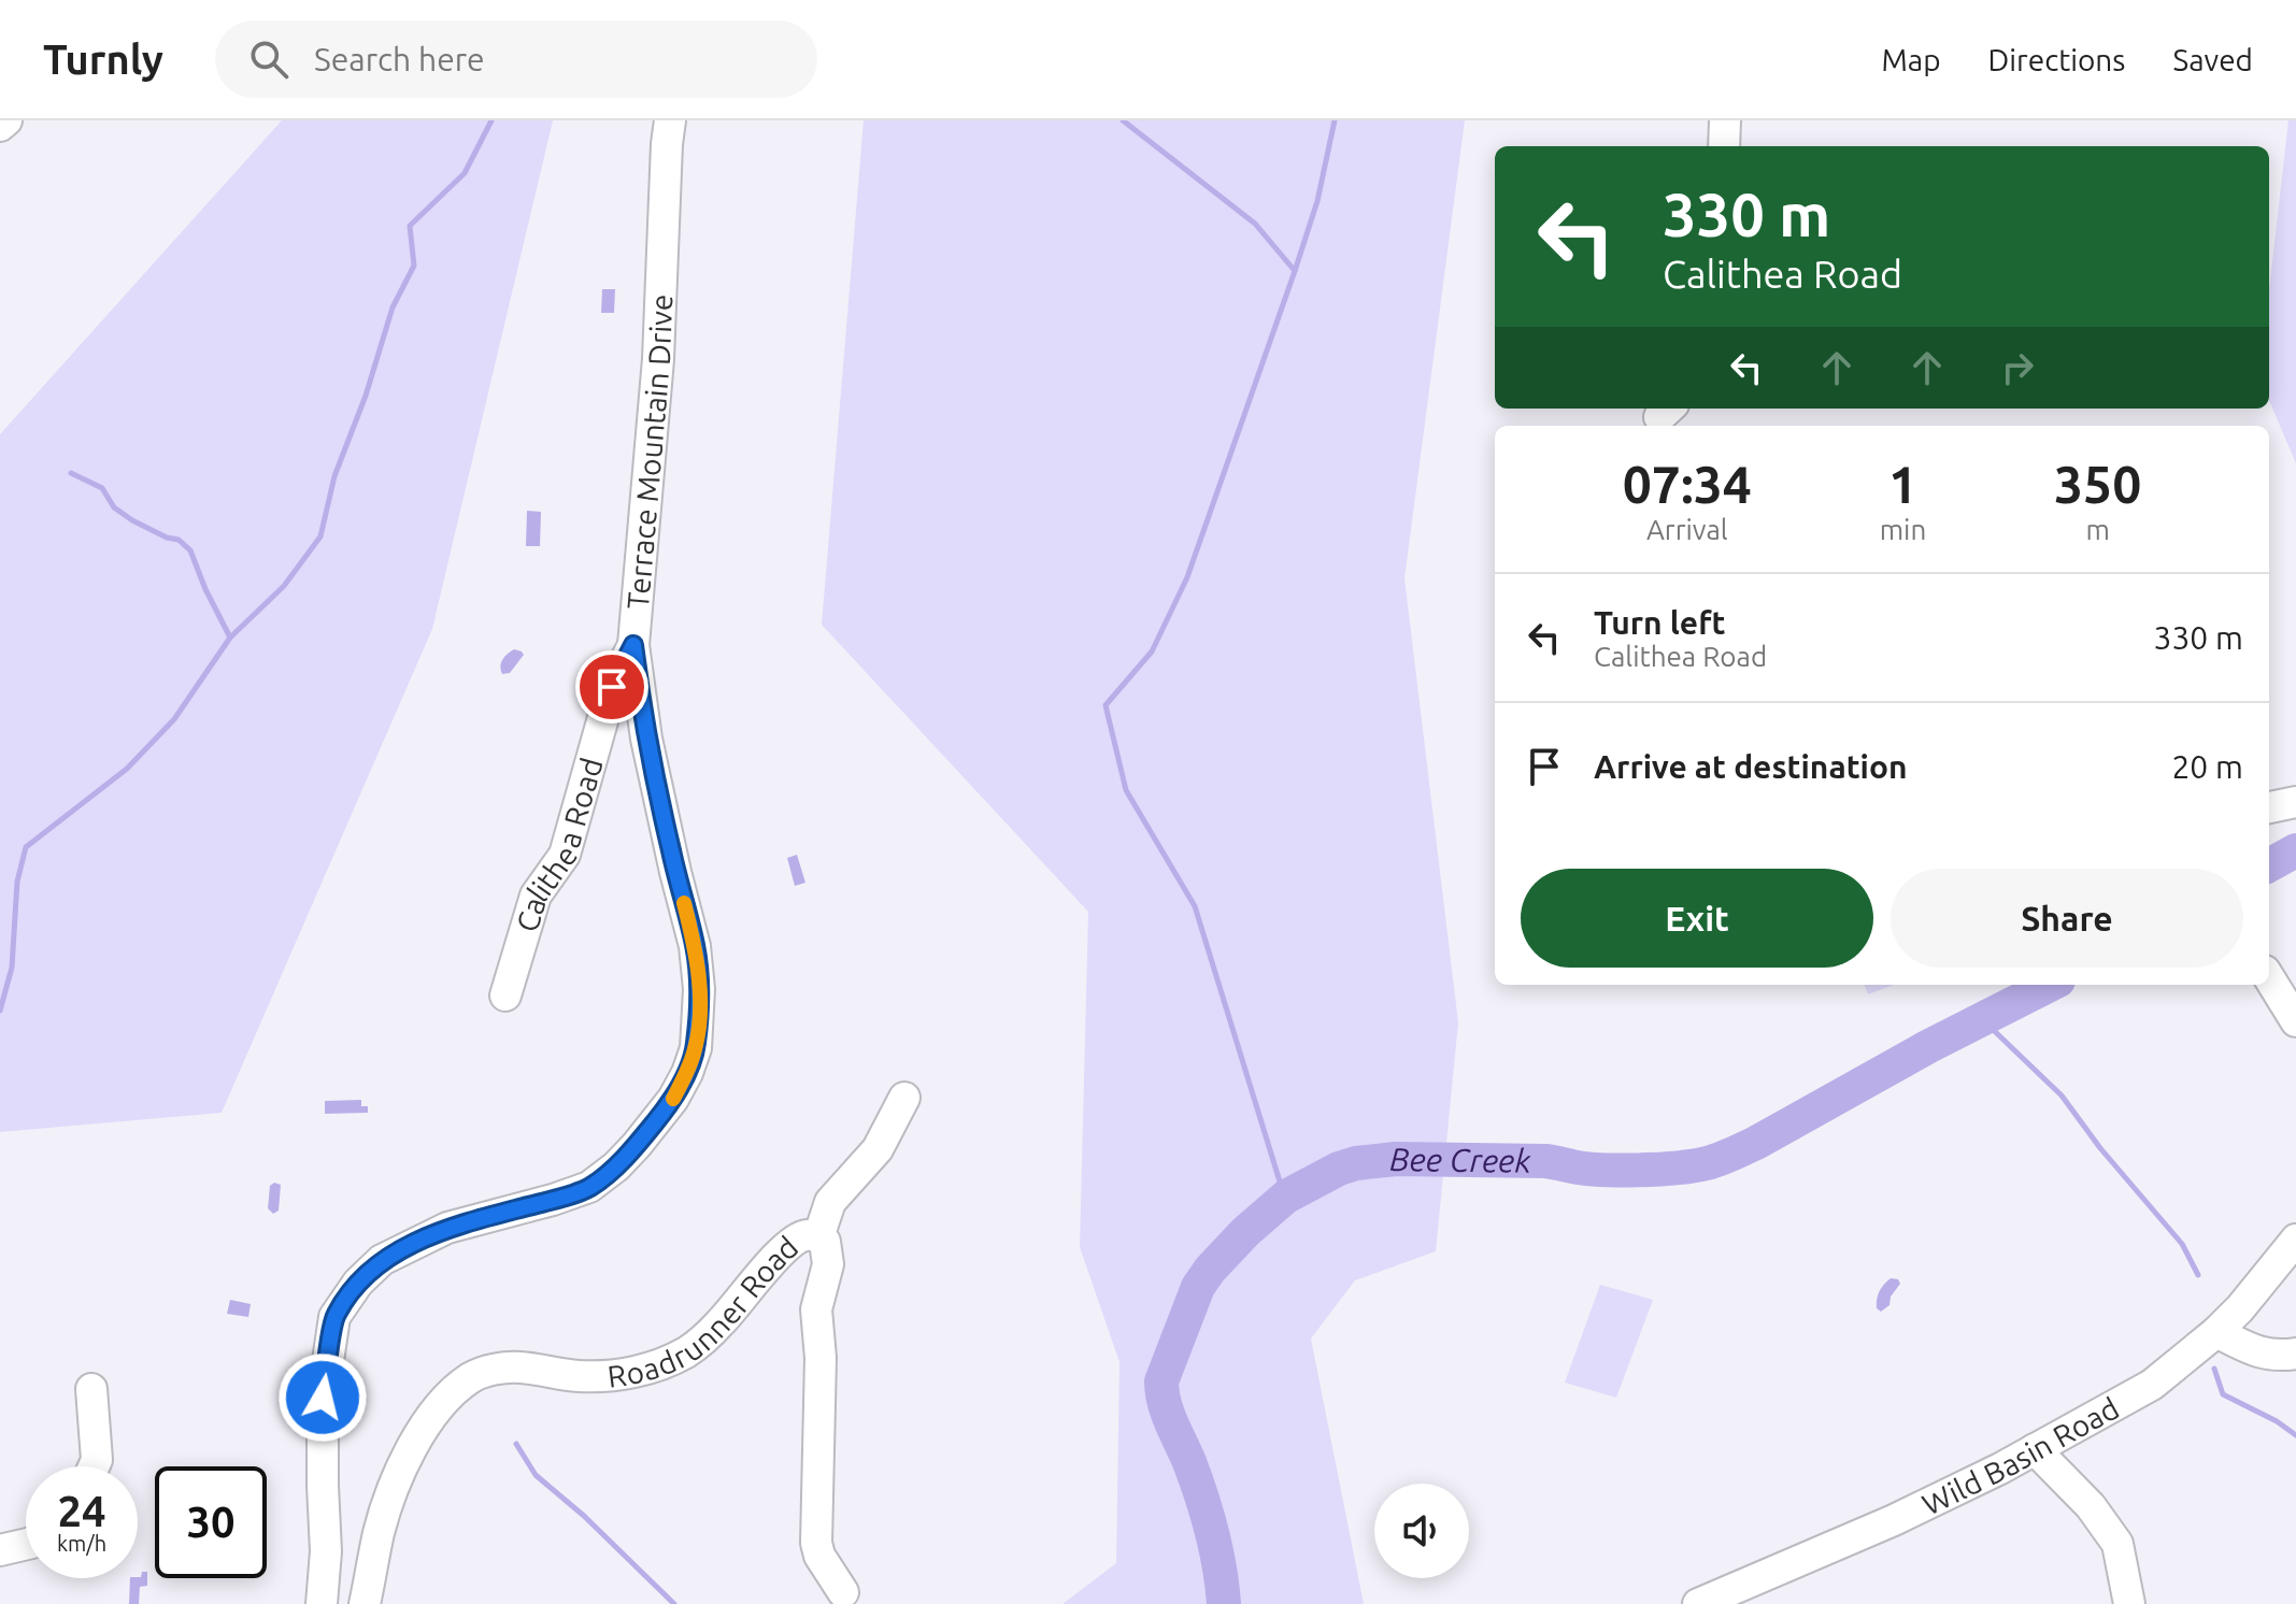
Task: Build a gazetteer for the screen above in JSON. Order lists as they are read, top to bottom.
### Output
{
  "streets": {
    "street": [
      "Terrace Mountain Drive",
      "Calithea Road",
      "Roadrunner Road",
      "Wild Basin Road"
    ]
  },
  "crossings": [
    ["Terrace Mountain Drive", "Calithea Road"]
  ],
  "water": ["Bee Creek"],
  "page": {
    "header": "Turnly",
    "search": "Search here",
    "nav": ["Map", "Directions", "Saved"],
    "turn": ["330 m", "Calithea Road"],
    "eta": [
      "07:34",
      "Arrival",
      "1",
      "min",
      "350",
      "m"
    ],
    "list": [
      {
        "name": "Turn left",
        "note": "Calithea Road",
        "value": "330 m"
      },
      {
        "name": "Arrive at destination",
        "value": "20 m"
      }
    ],
    "buttons": ["Exit", "Share"],
    "speed": "24 km/h",
    "limit": "30"
  }
}
